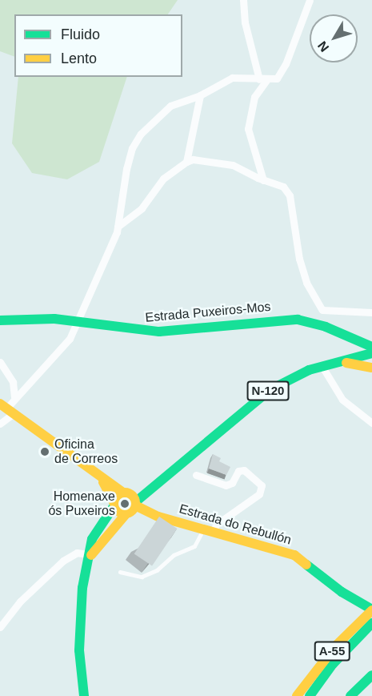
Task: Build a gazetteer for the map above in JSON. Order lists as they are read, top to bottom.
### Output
{
  "streets": {
    "main road": [
      "Estrada Puxeiros-Mos",
      "N-120",
      "Estrada do Rebullón",
      "A-55"
    ]
  },
  "crossings": [
    ["N-120", "Estrada do Rebullón"],
    ["Estrada do Rebullón", "A-55"]
  ],
  "places": ["Oficina de Correos", "Homenaxe ós Puxeiros"],
  "legend": ["Fluido", "Lento"],
  "north": "bottom left"
}
